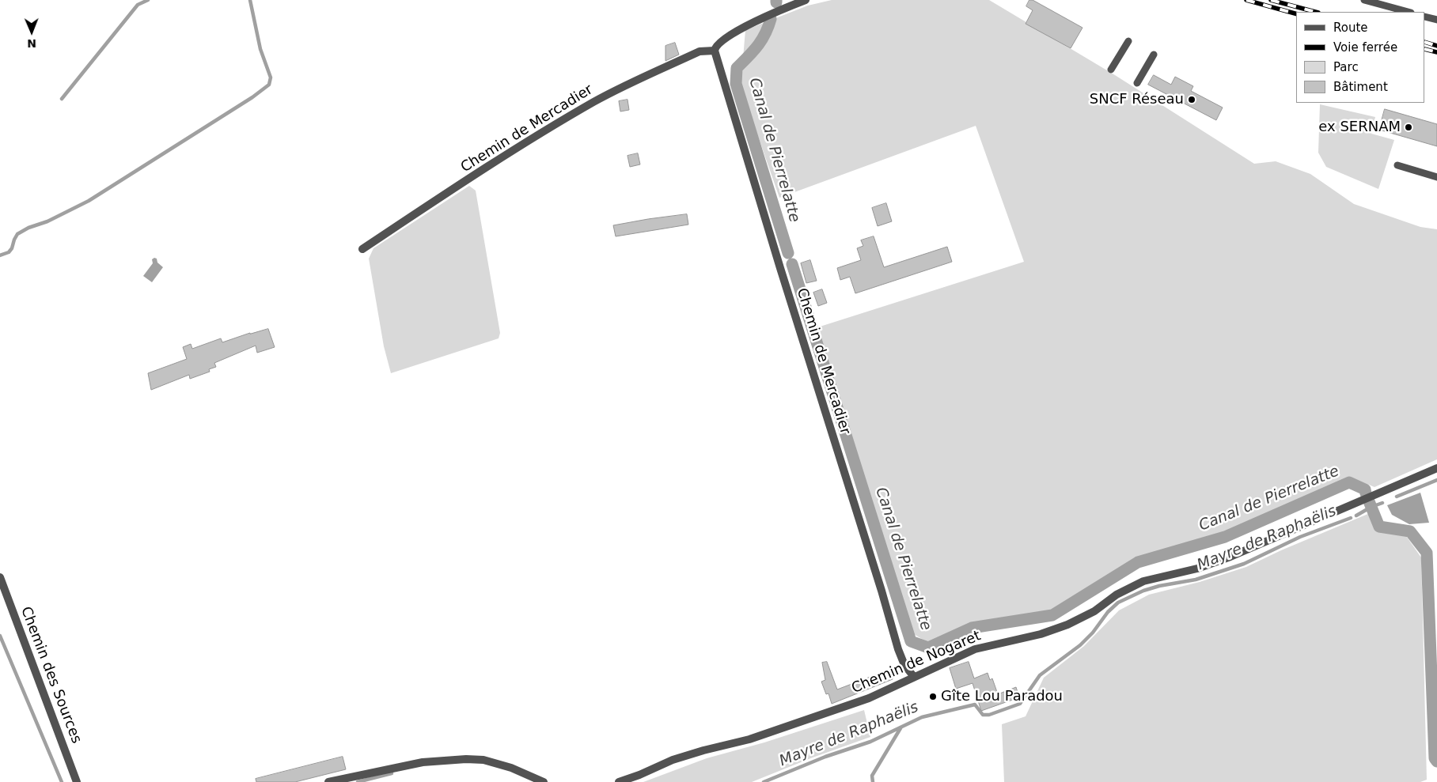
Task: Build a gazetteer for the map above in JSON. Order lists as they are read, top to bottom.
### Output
{
  "streets": {
    "street": ["Chemin de Mercadier", "Chemin de Nogaret", "Chemin des Sources"]
  },
  "crossings": [
    ["Chemin de Mercadier", "Chemin de Nogaret"]
  ],
  "water": ["Canal de Pierrelatte", "Mayre de Raphaëlis"],
  "places": ["SNCF Réseau", "ex SERNAM", "Gîte Lou Paradou"],
  "legend": [
    "Route",
    "Voie ferrée",
    "Parc",
    "Bâtiment"
  ],
  "north": "bottom"
}
